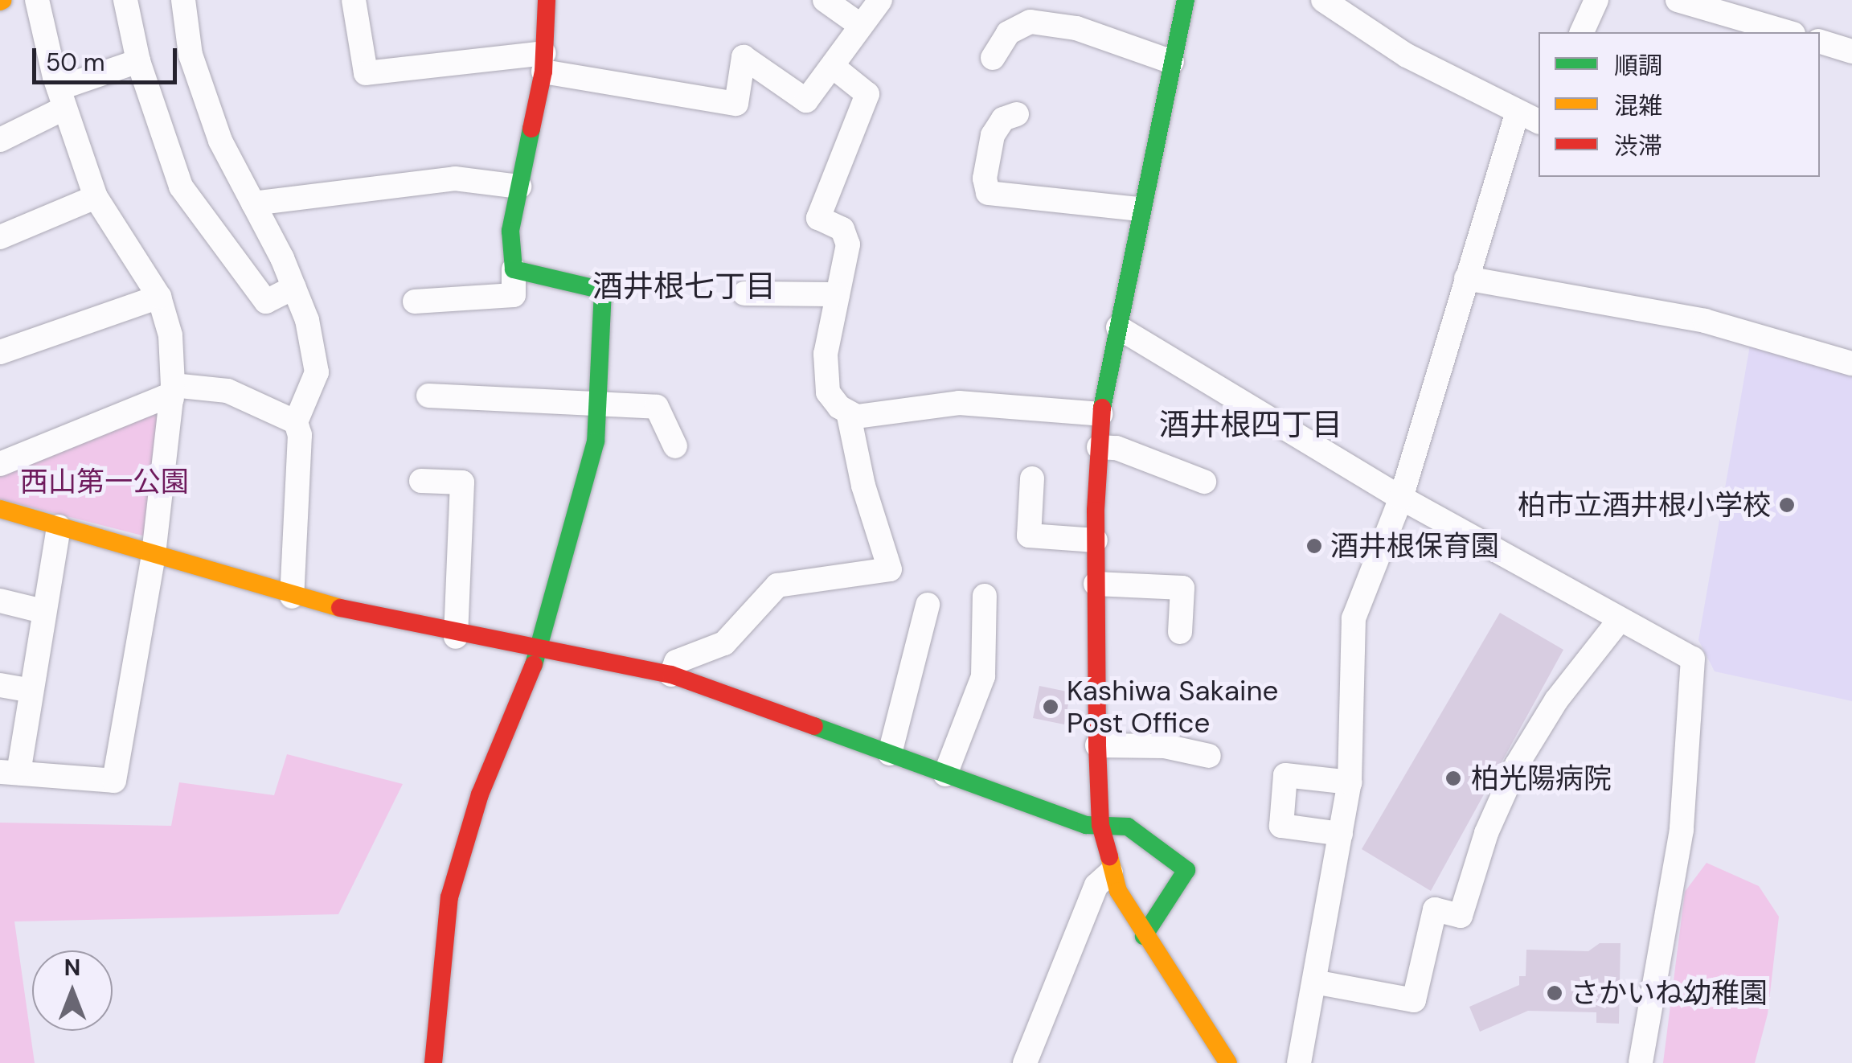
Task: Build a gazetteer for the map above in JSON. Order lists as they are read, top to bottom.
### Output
{
  "districts": ["酒井根七丁目", "酒井根四丁目"],
  "parks": ["西山第一公園"],
  "places": [
    "柏市立酒井根小学校",
    "酒井根保育園",
    "Kashiwa Sakaine Post Office",
    "柏光陽病院",
    "さかいね幼稚園"
  ],
  "legend": ["順調", "混雑", "渋滞"],
  "scale_bar": "50 m",
  "north": "top"
}
